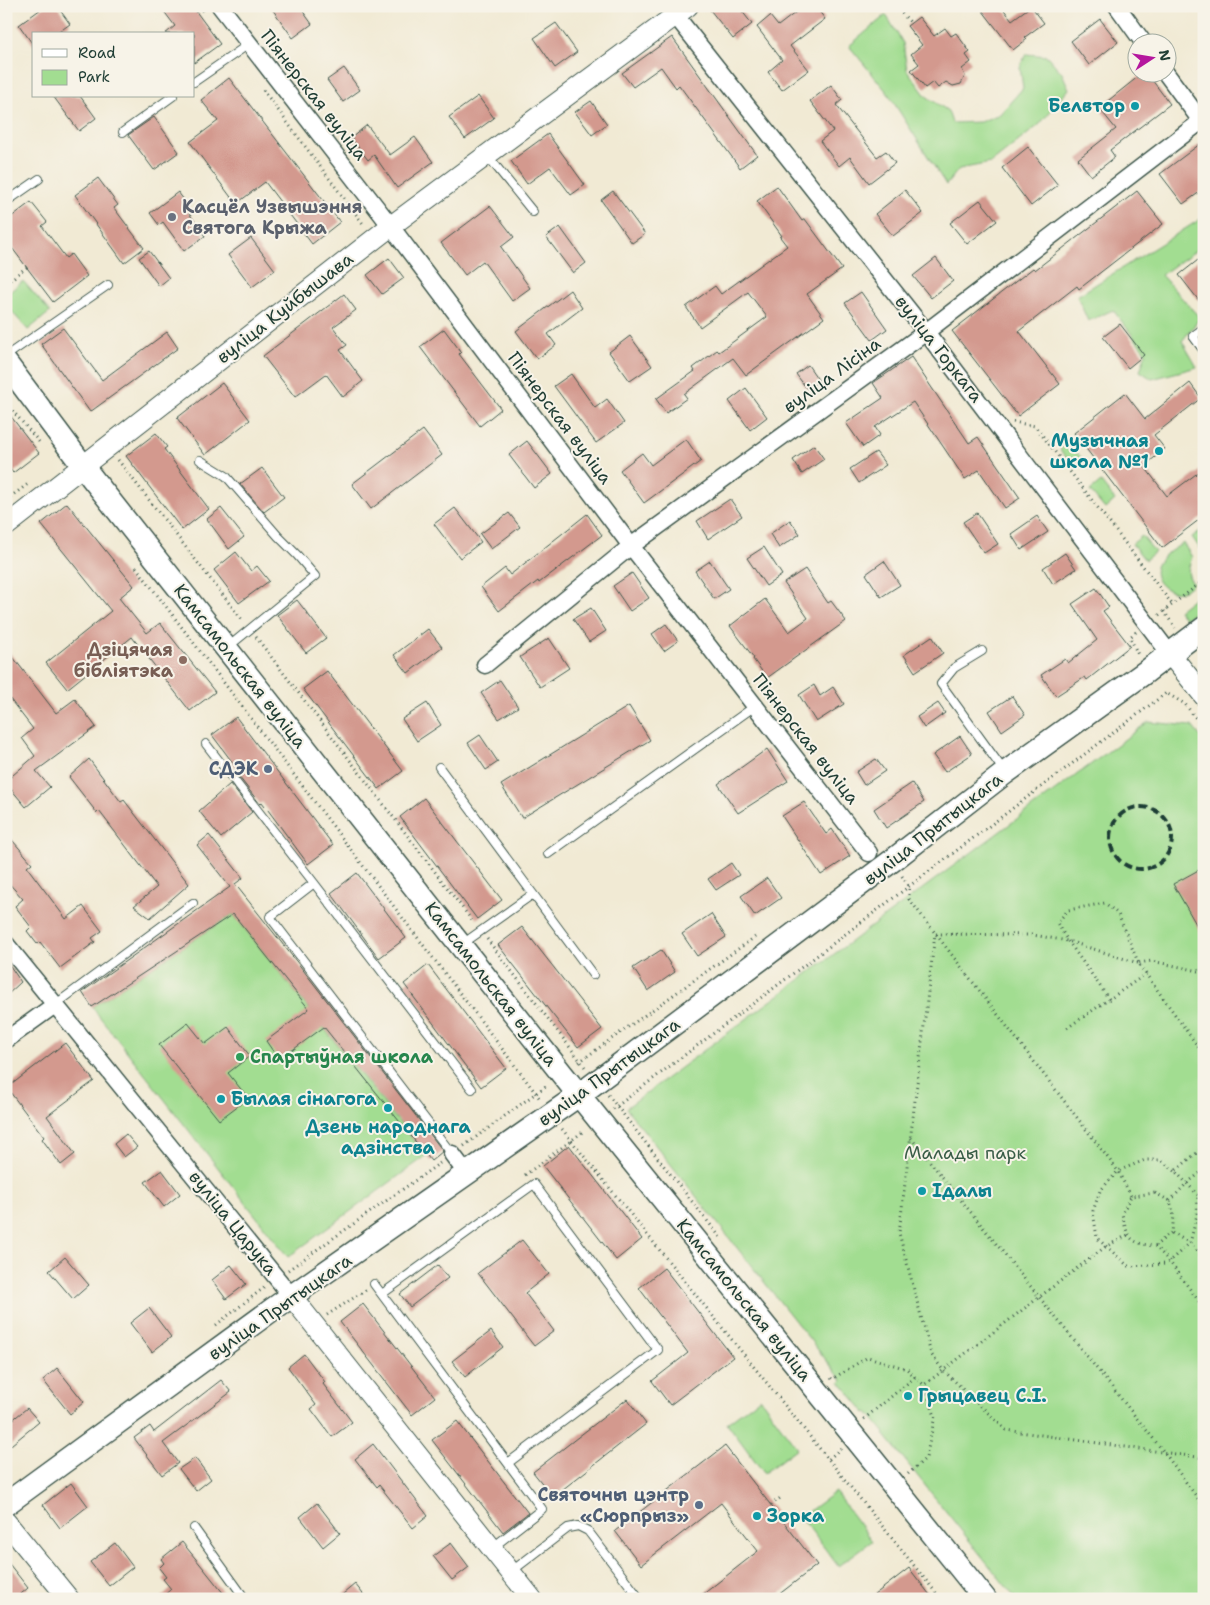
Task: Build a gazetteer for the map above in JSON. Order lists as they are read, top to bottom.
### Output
{
  "streets": {
    "main road": ["Камсамольская вуліца", "вуліца Прытыцкага"],
    "street": [
      "Піянерская вуліца",
      "вуліца Куйбышава",
      "вуліца Горкага",
      "вуліца Лісіна",
      "вуліца Царука"
    ]
  },
  "crossings": [
    ["Піянерская вуліца", "вуліца Куйбышава"],
    ["Піянерская вуліца", "вуліца Лісіна"],
    ["вуліца Куйбышава", "вуліца Горкага"],
    ["вуліца Куйбышава", "Камсамольская вуліца"],
    ["вуліца Горкага", "вуліца Лісіна"],
    ["вуліца Горкага", "вуліца Прытыцкага"],
    ["Камсамольская вуліца", "вуліца Прытыцкага"],
    ["вуліца Прытыцкага", "вуліца Царука"]
  ],
  "parks": ["Малады парк"],
  "places": [
    "Белвтор",
    "Касцёл Узвышэння Святога Крыжа",
    "Музычная школа №1",
    "Дзіцячая бібліятэка",
    "СДЭК",
    "Спартыўная школа",
    "Былая сінагога",
    "Дзень народнага адзінства",
    "Ідалы",
    "Грыцавец С.І.",
    "Святочны цэнтр «Сюрпрыз»",
    "Зорка"
  ],
  "legend": ["Road", "Park"],
  "north": "right"
}
